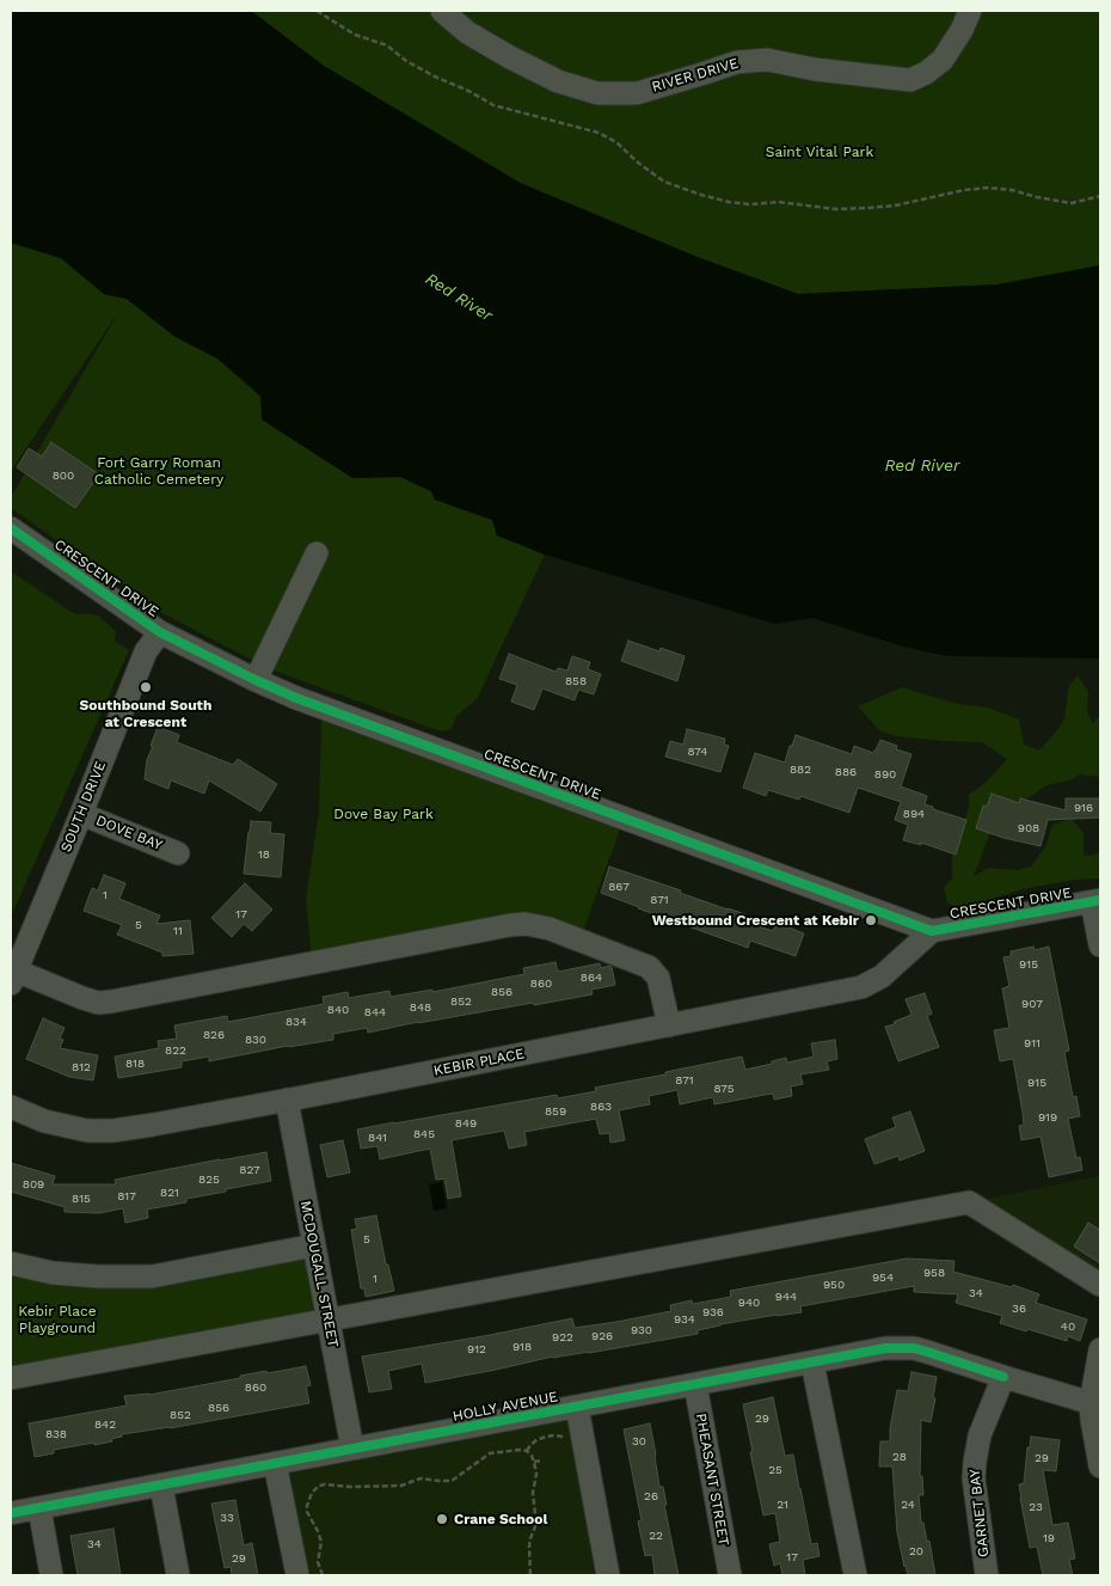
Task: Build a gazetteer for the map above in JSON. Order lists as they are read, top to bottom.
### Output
{
  "streets": {
    "street": [
      "RIVER DRIVE",
      "CRESCENT DRIVE",
      "SOUTH DRIVE",
      "DOVE BAY",
      "KEBIR PLACE",
      "MCDOUGALL STREET",
      "HOLLY AVENUE",
      "PHEASANT STREET",
      "GARNET BAY"
    ]
  },
  "crossings": [
    ["CRESCENT DRIVE", "SOUTH DRIVE"],
    ["CRESCENT DRIVE", "KEBIR PLACE"],
    ["SOUTH DRIVE", "DOVE BAY"],
    ["KEBIR PLACE", "MCDOUGALL STREET"],
    ["MCDOUGALL STREET", "HOLLY AVENUE"],
    ["HOLLY AVENUE", "PHEASANT STREET"],
    ["HOLLY AVENUE", "GARNET BAY"]
  ],
  "water": ["Red River"],
  "parks": [
    "Saint Vital Park",
    "Fort Garry Roman Catholic Cemetery",
    "Dove Bay Park",
    "Kebir Place Playground"
  ],
  "places": ["Southbound South at Crescent", "Westbound Crescent at Kebir", "Crane School"],
  "house_numbers": [
    "800",
    "858",
    "874",
    "882",
    "886",
    "890",
    "916",
    "894",
    "908",
    "18",
    "867",
    "1",
    "871",
    "17",
    "5",
    "11",
    "915",
    "864",
    "860",
    "856",
    "852",
    "907",
    "848",
    "840",
    "844",
    "834",
    "826",
    "830",
    "911",
    "822",
    "818",
    "812",
    "871",
    "915",
    "875",
    "863",
    "859",
    "919",
    "849",
    "845",
    "841",
    "827",
    "825",
    "809",
    "821",
    "817",
    "815",
    "5",
    "958",
    "954",
    "1",
    "950",
    "34",
    "944",
    "940",
    "36",
    "936",
    "934",
    "40",
    "930",
    "926",
    "922",
    "918",
    "912",
    "860",
    "856",
    "852",
    "29",
    "842",
    "838",
    "30",
    "28",
    "29",
    "25",
    "26",
    "21",
    "24",
    "23",
    "33",
    "22",
    "19",
    "34",
    "20",
    "17",
    "29"
  ]
}
